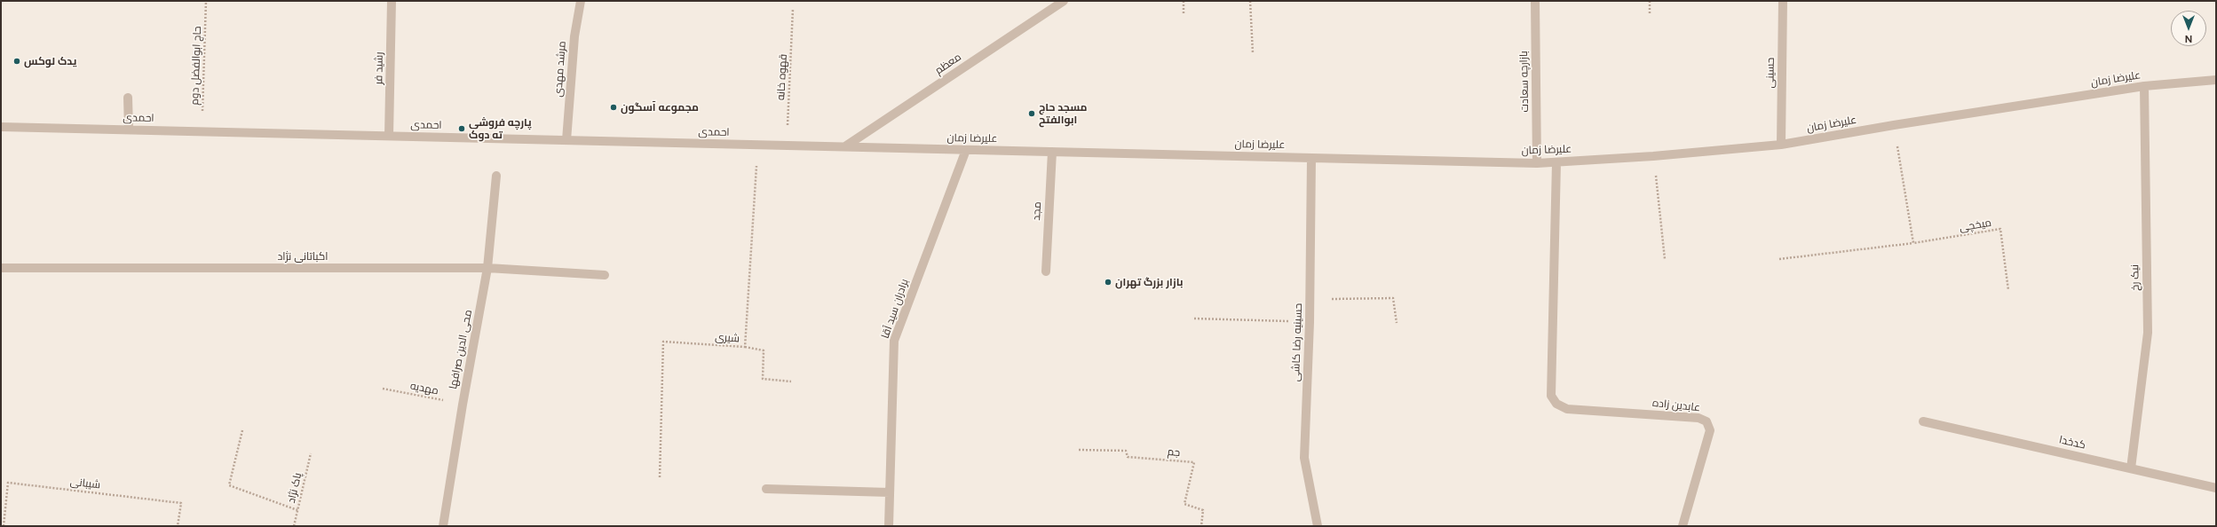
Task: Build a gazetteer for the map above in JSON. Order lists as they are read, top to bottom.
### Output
{
  "streets": {
    "street": [
      "معظم",
      "رشید فر",
      "مرشد مهدی",
      "حسینی",
      "علیرضا زمان",
      "بازارچه سعادت",
      "احمدی",
      "مجد",
      "اکباتانی نژاد",
      "نیک رخ",
      "برادران سید آقا",
      "حسینیه رضا کاشی",
      "محی الدین صرافها",
      "عابدین زاده",
      "کدخدا"
    ],
    "path": [
      "حاج ابوالفضل دوم",
      "قهوه خانه",
      "میخچی",
      "شیری",
      "مهدیه",
      "جم",
      "شیبانی",
      "پاک نژاد"
    ]
  },
  "crossings": [
    ["معظم", "احمدی"],
    ["حاج ابوالفضل دوم", "احمدی"],
    ["رشید فر", "احمدی"],
    ["مرشد مهدی", "احمدی"],
    ["حسینی", "علیرضا زمان"],
    ["قهوه خانه", "احمدی"],
    ["علیرضا زمان", "بازارچه سعادت"],
    ["علیرضا زمان", "احمدی"],
    ["علیرضا زمان", "مجد"],
    ["علیرضا زمان", "نیک رخ"],
    ["علیرضا زمان", "برادران سید آقا"],
    ["علیرضا زمان", "حسینیه رضا کاشی"],
    ["علیرضا زمان", "عابدین زاده"],
    ["احمدی", "شیری"],
    ["اکباتانی نژاد", "محی الدین صرافها"],
    ["نیک رخ", "کدخدا"],
    ["محی الدین صرافها", "مهدیه"]
  ],
  "places": [
    "یدک لوکس",
    "مجموعه آسگون",
    "مسجد حاج ابوالفتح",
    "پارچه فروشی ته دوک",
    "بازار بزرگ تهران"
  ],
  "north": "bottom"
}
